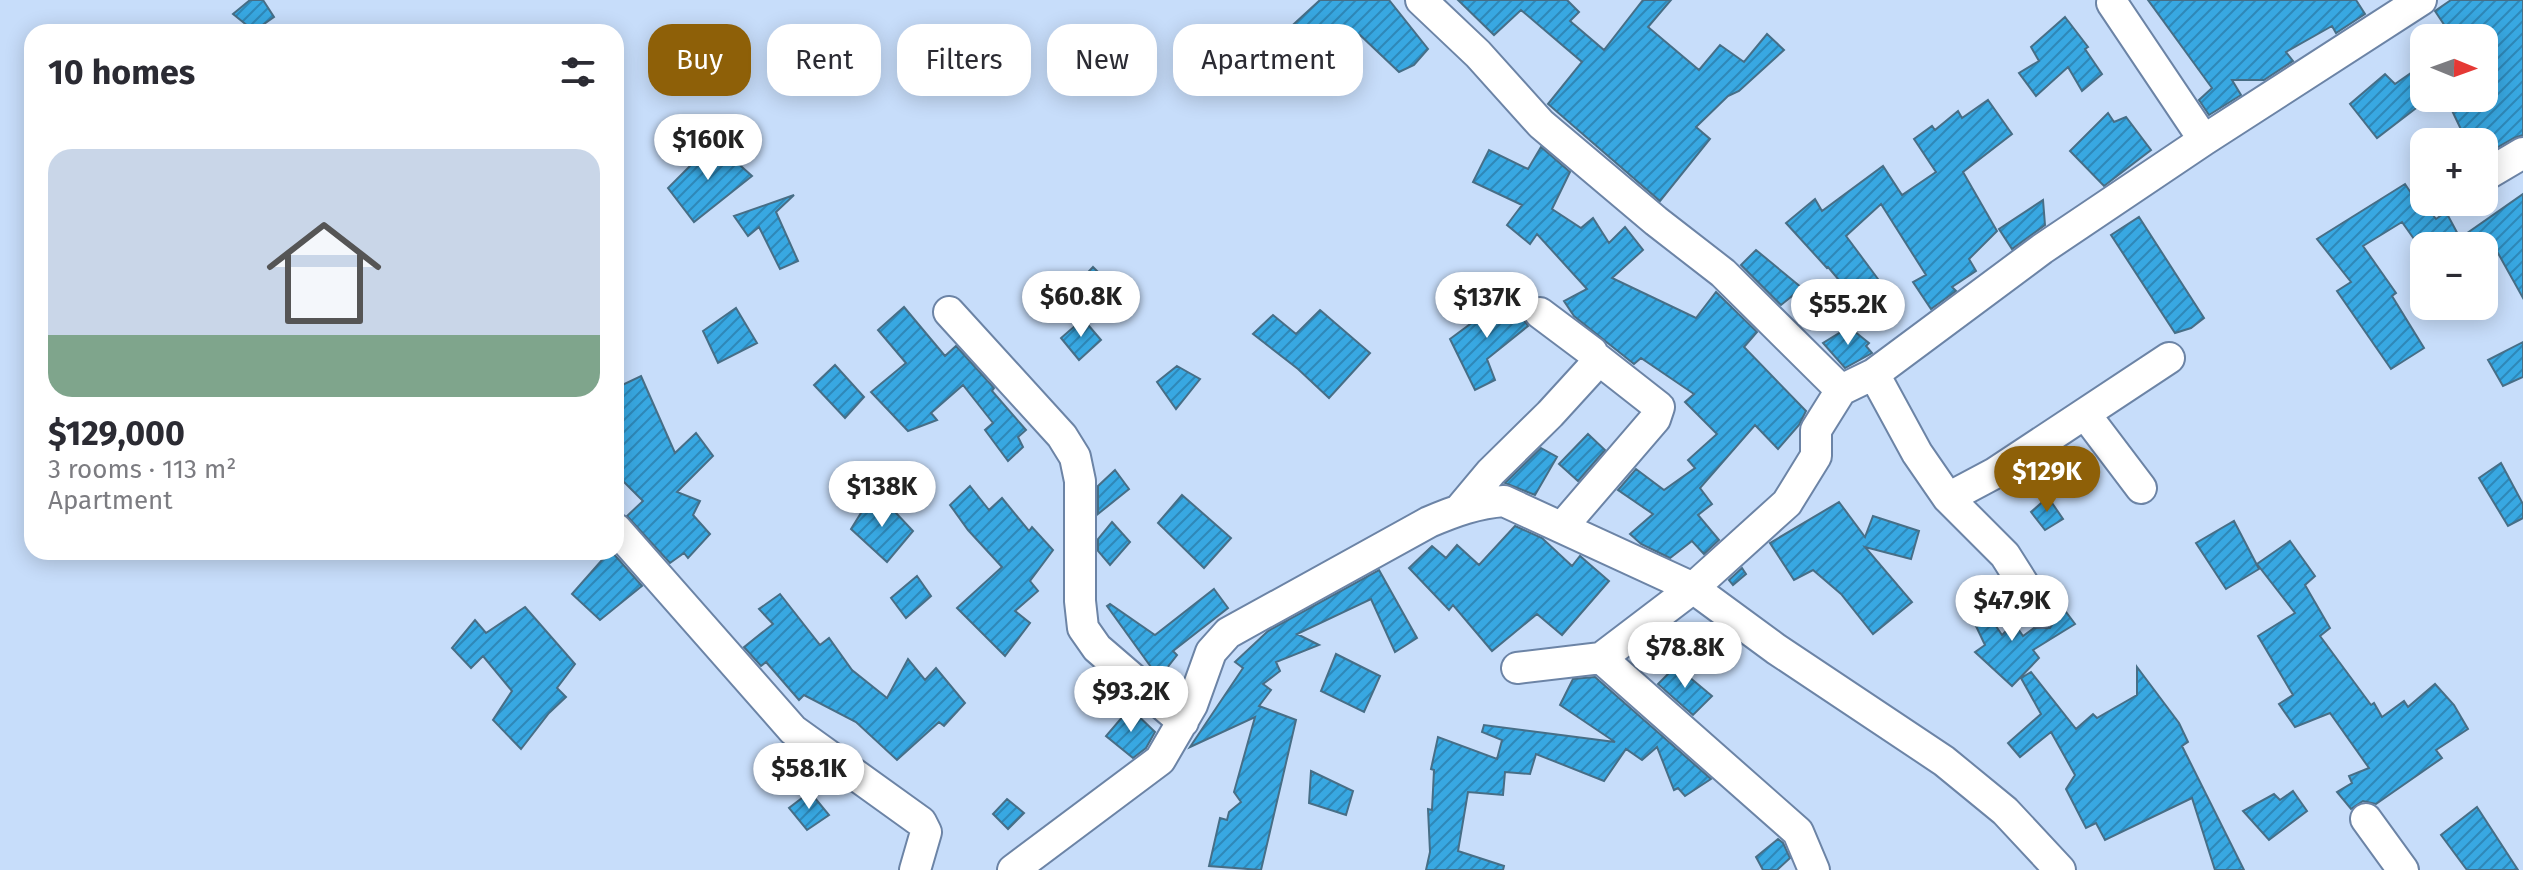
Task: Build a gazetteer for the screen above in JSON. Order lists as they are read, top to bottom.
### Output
{
  "north": "right",
  "page": {
    "map_buttons": ["+", "−"],
    "chip": [
      "Buy",
      "Rent",
      "Filters",
      "New",
      "Apartment"
    ],
    "heading": "10 homes",
    "price": [
      "$160K",
      "$60.8K",
      "$137K",
      "$55.2K",
      "$129K",
      "$138K",
      "$47.9K",
      "$78.8K",
      "$93.2K",
      "$58.1K"
    ],
    "list": [
      {
        "name": "$129,000",
        "note": "3 rooms · 113 m² · Apartment"
      }
    ]
  }
}
